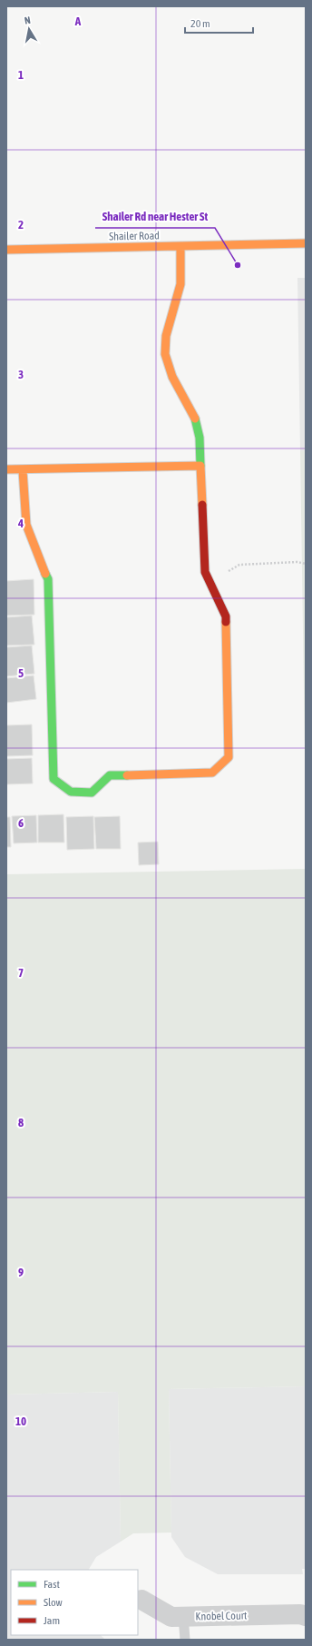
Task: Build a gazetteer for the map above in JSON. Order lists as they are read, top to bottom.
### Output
{
  "streets": {
    "street": ["Shailer Road", "Knobel Court"]
  },
  "places": ["Shailer Rd near Hester St"],
  "legend": ["Fast", "Slow", "Jam"],
  "scale_bar": "20 m",
  "north": "top",
  "grid": {
    "columns": ["A"],
    "rows": [
      "1",
      "2",
      "3",
      "4",
      "5",
      "6",
      "7",
      "8",
      "9",
      "10"
    ]
  }
}
